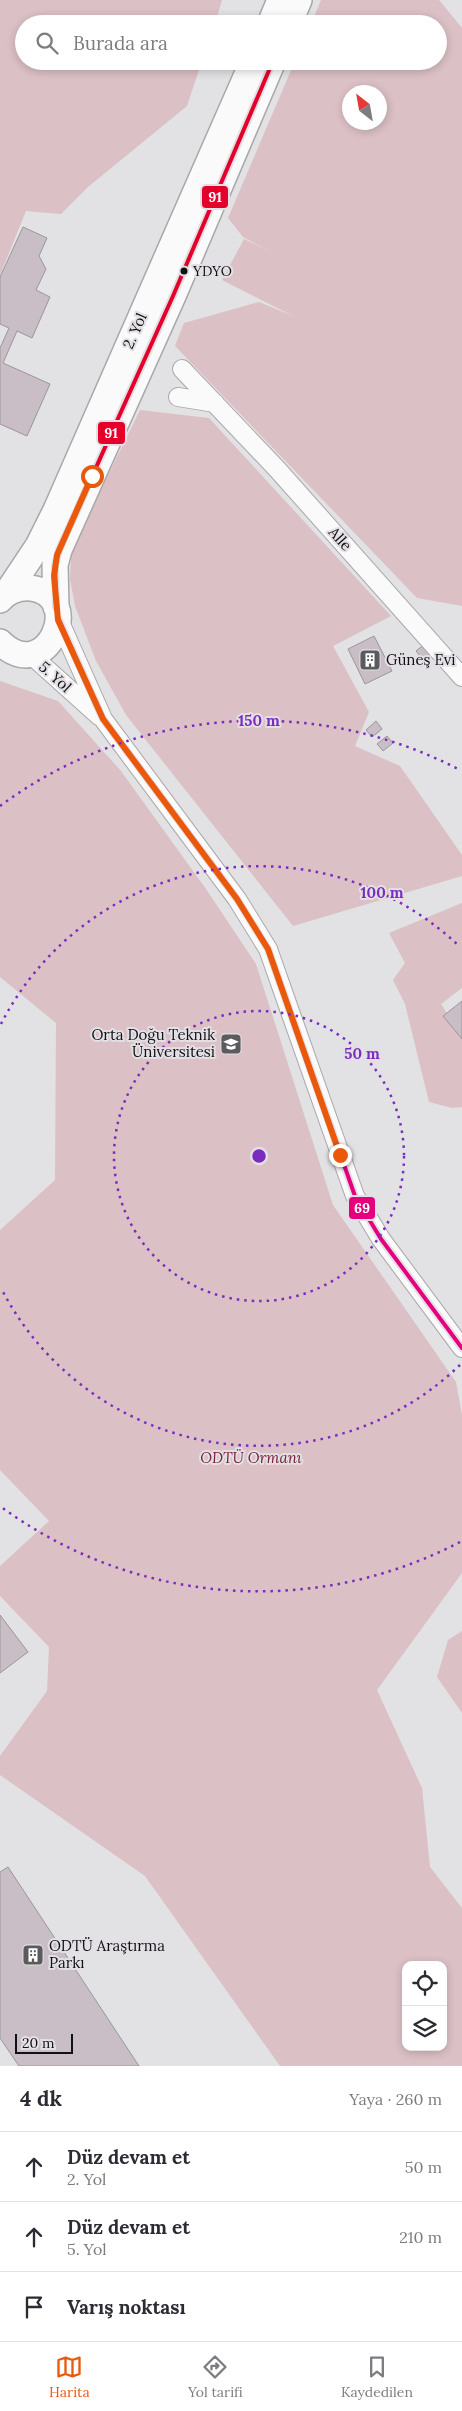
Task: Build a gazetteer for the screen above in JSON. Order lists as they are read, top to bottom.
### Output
{
  "streets": {
    "street": ["2. Yol", "Alle", "5. Yol"]
  },
  "crossings": [
    ["2. Yol", "5. Yol"]
  ],
  "parks": ["ODTÜ Ormanı"],
  "places": {
    "other": ["YDYO"],
    "building": ["Güneş Evi", "ODTÜ Araştırma Parkı"],
    "school or university": ["Orta Doğu Teknik Üniversitesi"]
  },
  "lines": ["transit line 91", "transit line 69"],
  "scale_bar": "20 m",
  "north": "top left",
  "page": {
    "search": "Burada ara",
    "scale": "20 m",
    "heading": ["4 dk", "Yaya · 260 m"],
    "list": [
      ["Düz devam et", "2. Yol", "50 m"],
      ["Düz devam et", "5. Yol", "210 m"],
      "Varış noktası"
    ],
    "nav": ["Harita", "Yol tarifi", "Kaydedilen"]
  },
  "rings": ["150 m", "100 m", "50 m"]
}
